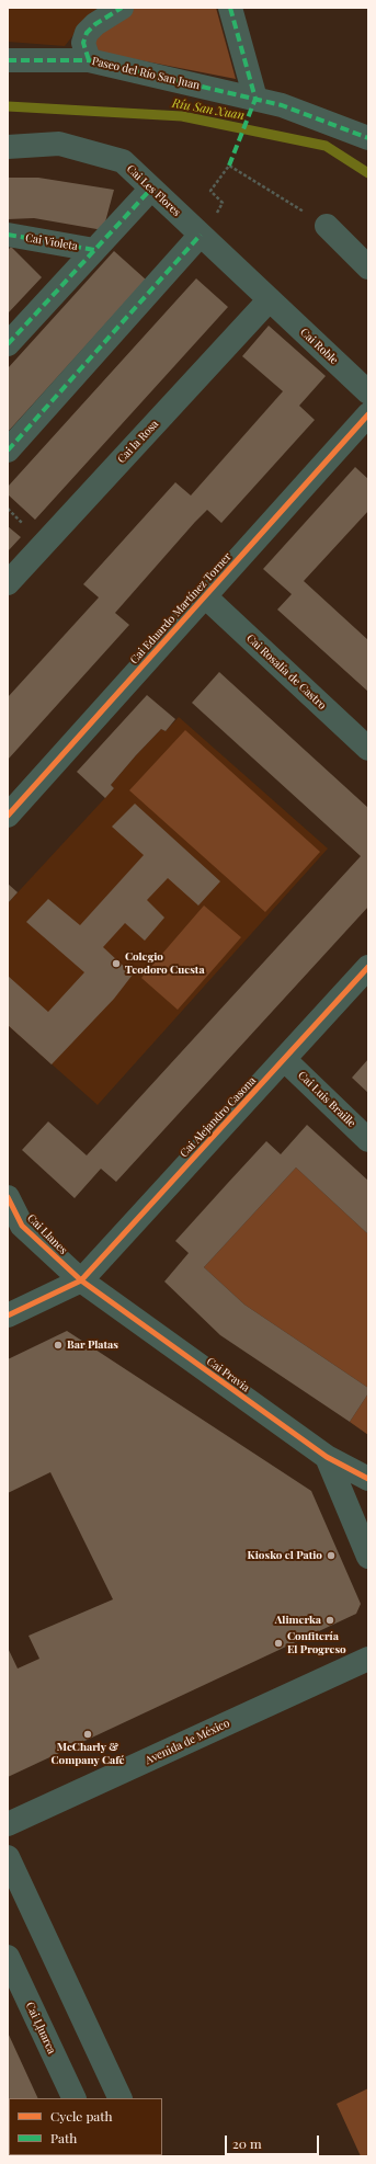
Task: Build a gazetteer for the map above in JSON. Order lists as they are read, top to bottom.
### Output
{
  "streets": {
    "street": [
      "Paseo del Río San Juan",
      "Cai Les Flores",
      "Cai Violeta",
      "Cai Roble",
      "Cai la Rosa",
      "Cai Eduardo Martínez Torner",
      "Cai Rosalía de Castro",
      "Cai Luis Braille",
      "Cai Alejandro Casona",
      "Cai Llanes",
      "Cai Pravia",
      "Avenida de México",
      "Cai Ḷḷuarca"
    ]
  },
  "crossings": [
    ["Cai Les Flores", "Cai Roble"],
    ["Cai Les Flores", "Cai la Rosa"],
    ["Cai Roble", "Cai la Rosa"],
    ["Cai Eduardo Martínez Torner", "Cai Rosalía de Castro"],
    ["Cai Luis Braille", "Cai Alejandro Casona"],
    ["Cai Alejandro Casona", "Cai Llanes"],
    ["Cai Alejandro Casona", "Cai Pravia"],
    ["Cai Llanes", "Cai Pravia"]
  ],
  "water": ["Ríu San Xuan"],
  "places": [
    "Colegio Teodoro Cuesta",
    "Bar Platas",
    "Kiosko el Patio",
    "Alimerka",
    "Confitería El Progreso",
    "McCharly & Company Café"
  ],
  "legend": ["Cycle path", "Path"],
  "scale_bar": "20 m"
}
